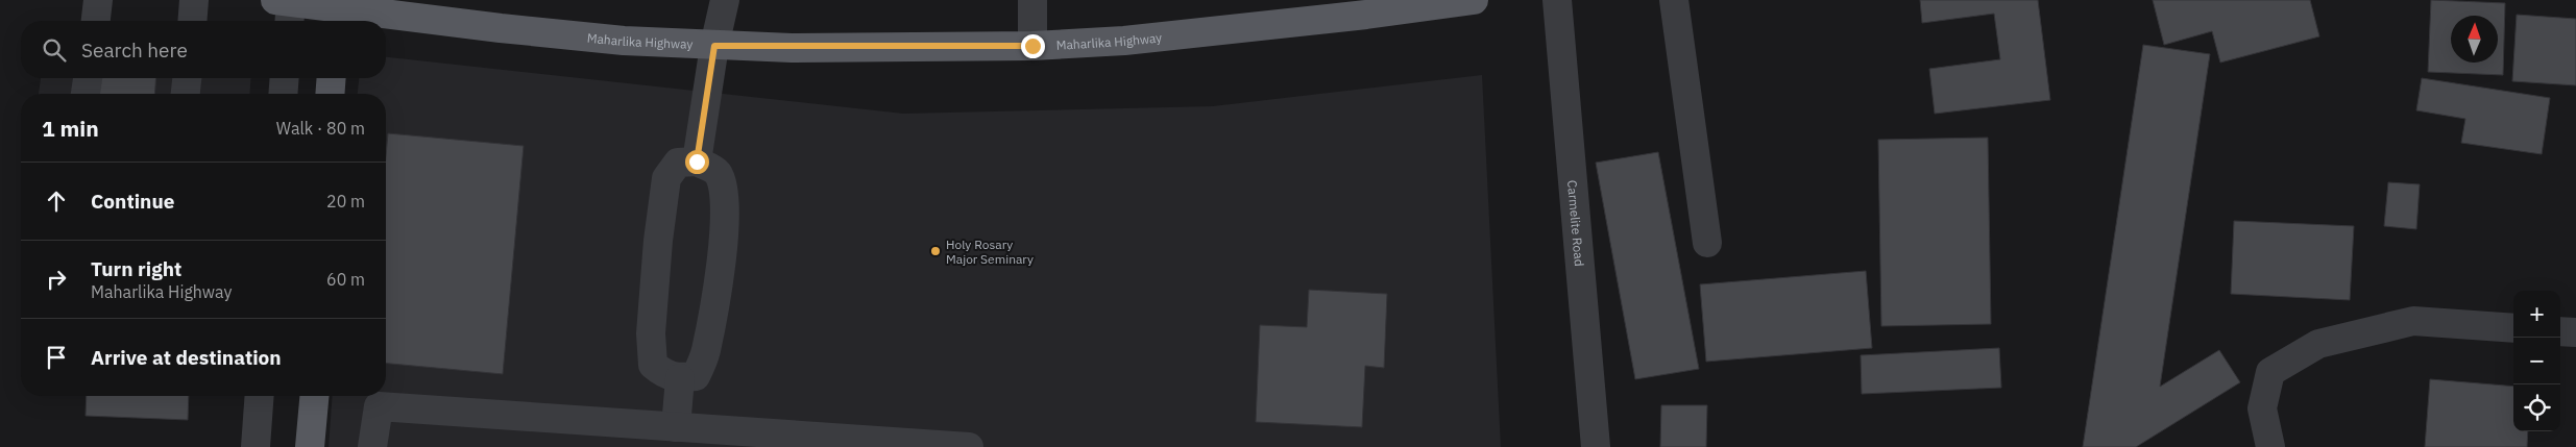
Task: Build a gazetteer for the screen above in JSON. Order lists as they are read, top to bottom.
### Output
{
  "streets": {
    "main road": ["Maharlika Highway"],
    "street": ["Carmelite Road"]
  },
  "places": ["Holy Rosary Major Seminary"],
  "north": "top",
  "page": {
    "search": "Search here",
    "heading": ["1 min", "Walk · 80 m"],
    "list": [
      ["Continue", "20 m"],
      ["Turn right", "Maharlika Highway", "60 m"],
      "Arrive at destination"
    ],
    "map_buttons": ["+", "−"]
  }
}
